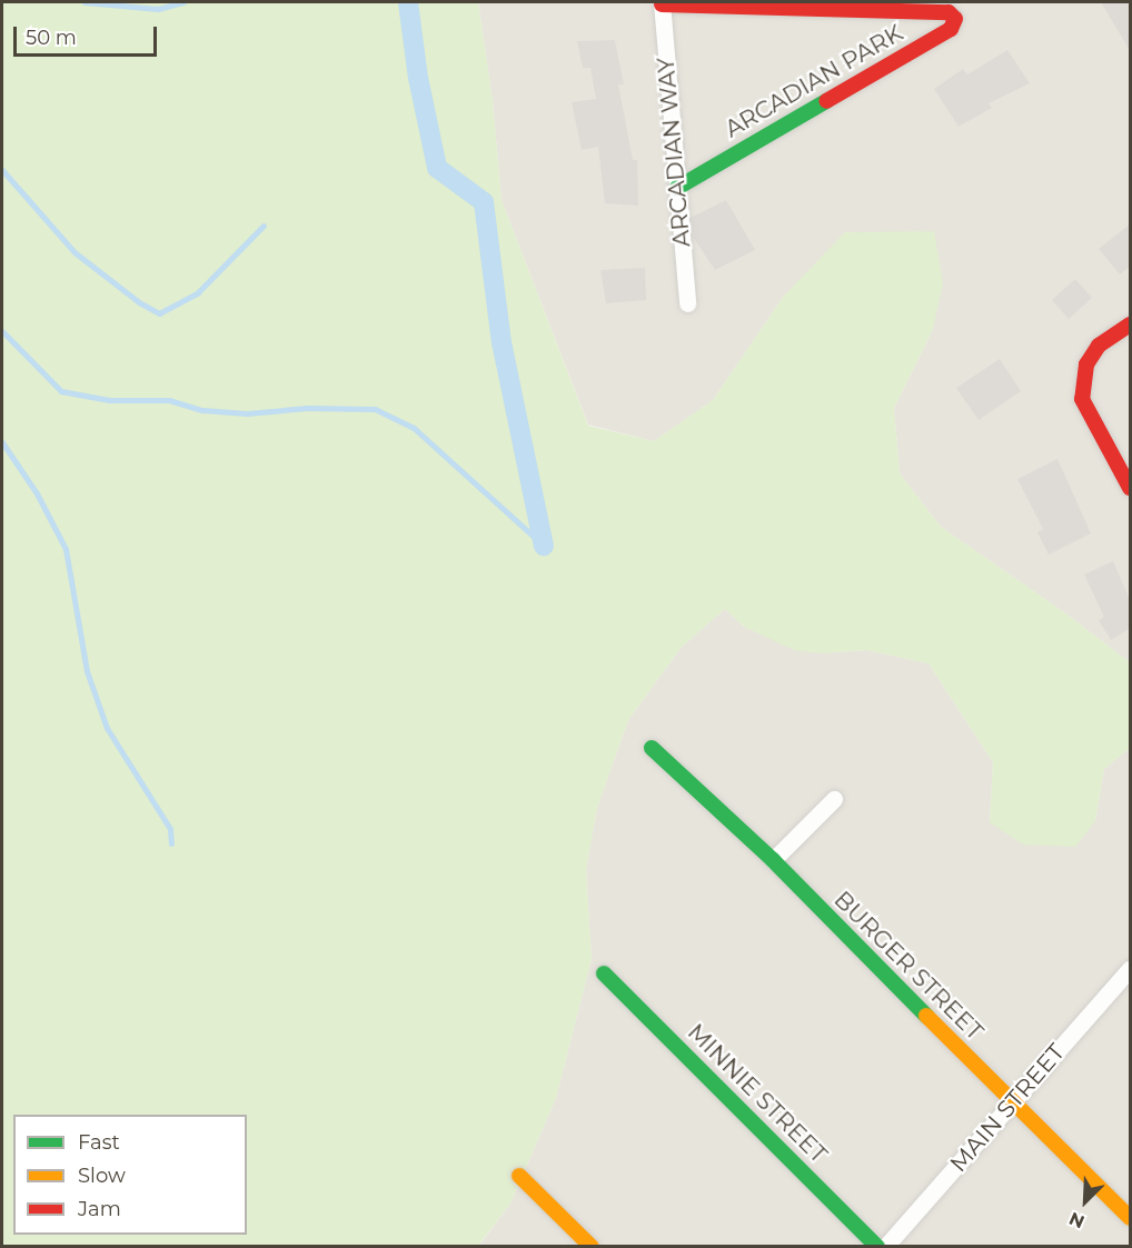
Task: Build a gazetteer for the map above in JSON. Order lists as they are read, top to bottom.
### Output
{
  "streets": {
    "street": [
      "ARCADIAN PARK",
      "ARCADIAN WAY",
      "BURGER STREET",
      "MINNIE STREET",
      "MAIN STREET"
    ]
  },
  "crossings": [
    ["ARCADIAN PARK", "ARCADIAN WAY"],
    ["BURGER STREET", "MAIN STREET"]
  ],
  "legend": ["Fast", "Slow", "Jam"],
  "scale_bar": "50 m",
  "north": "bottom left"
}
